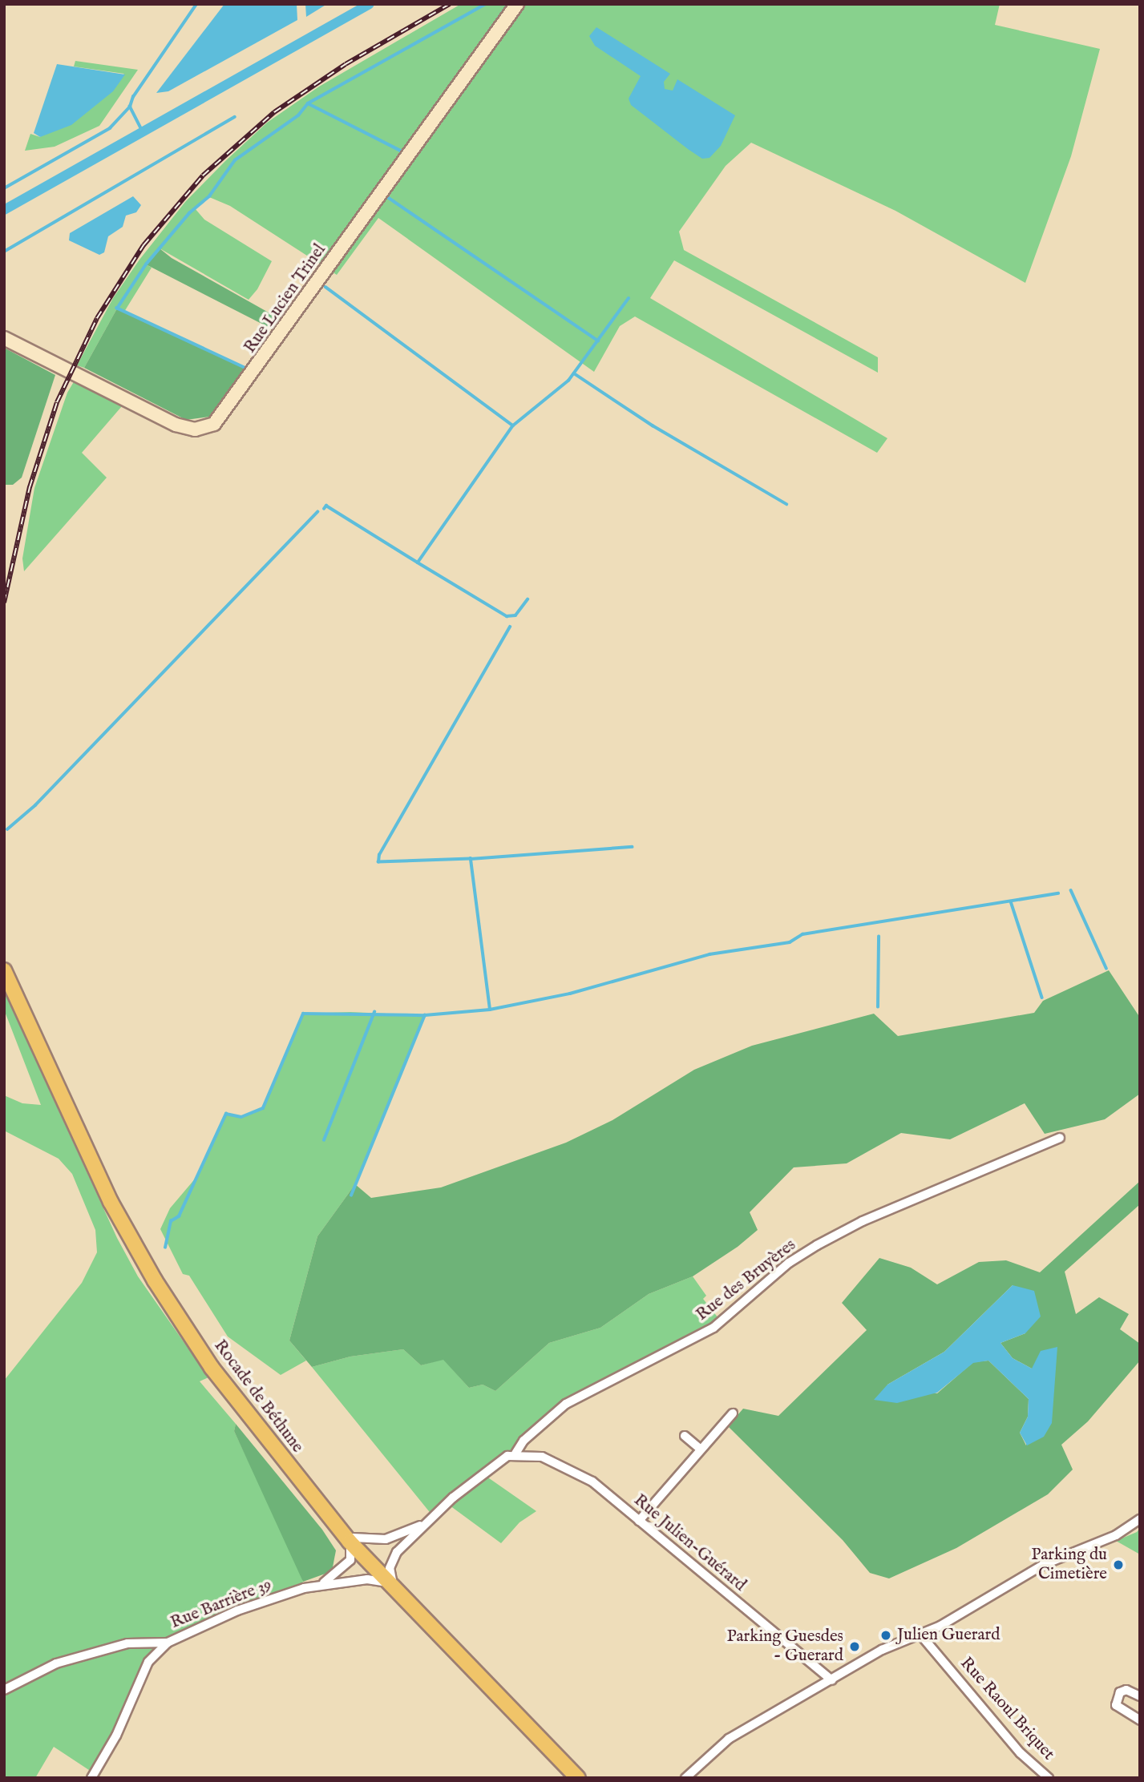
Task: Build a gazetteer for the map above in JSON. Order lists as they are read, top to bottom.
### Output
{
  "streets": {
    "main road": ["Rocade de Béthune"],
    "street": [
      "Rue Lucien Trinel",
      "Rue des Bruyères",
      "Rue Julien-Guérard",
      "Rue Barrière 39",
      "Rue Raoul Briquet"
    ]
  },
  "crossings": [
    ["Rue des Bruyères", "Rocade de Béthune"],
    ["Rue des Bruyères", "Rue Julien-Guérard"],
    ["Rue des Bruyères", "Rue Barrière 39"],
    ["Rocade de Béthune", "Rue Barrière 39"]
  ],
  "places": ["Parking du Cimetière", "Julien Guerard", "Parking Guesdes - Guerard"]
}
